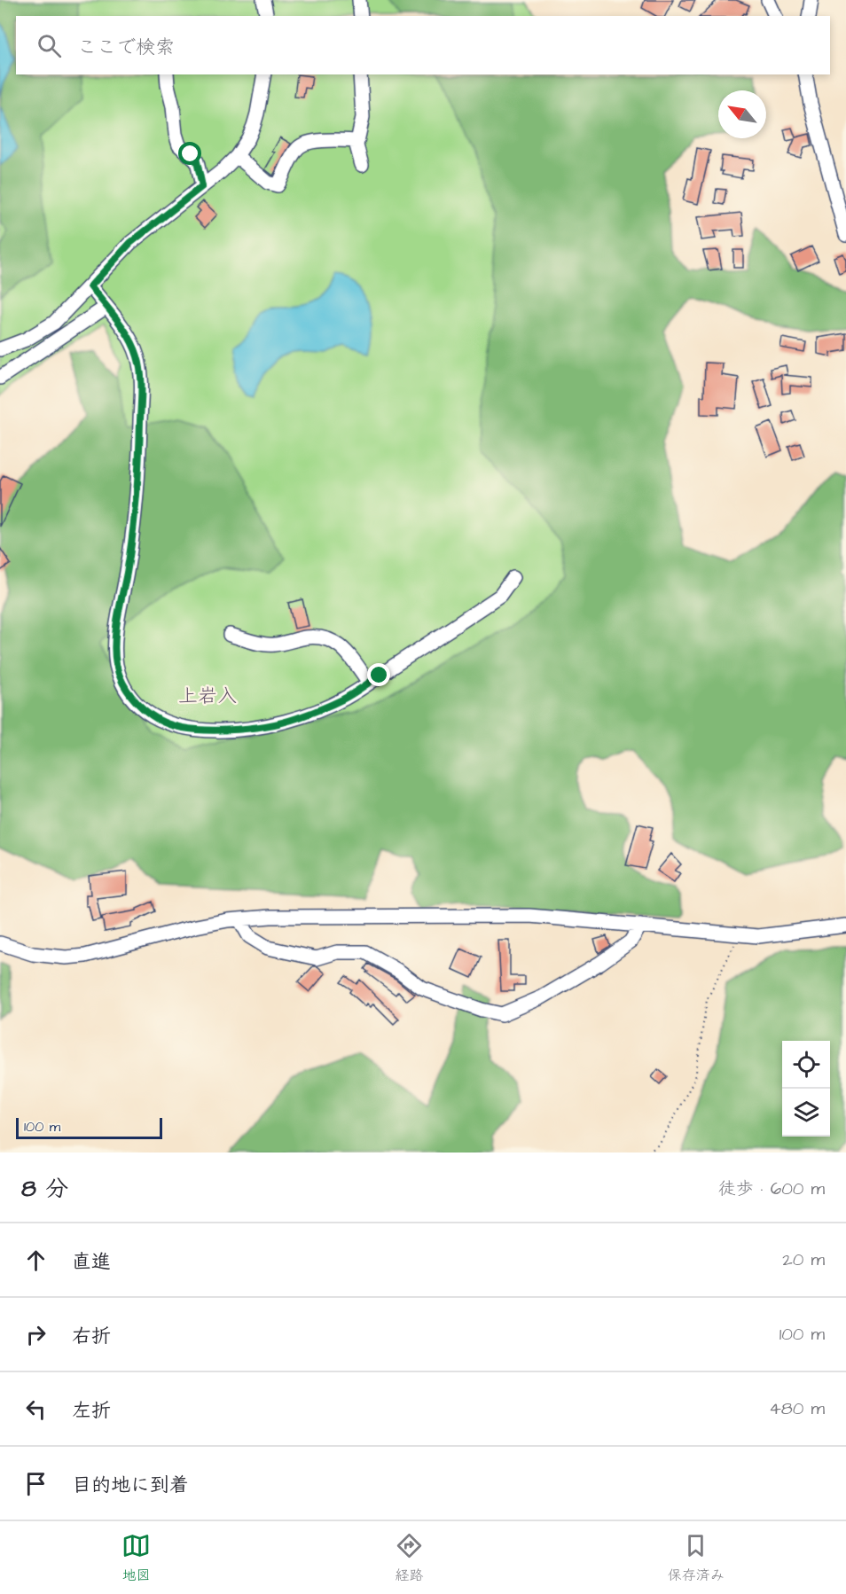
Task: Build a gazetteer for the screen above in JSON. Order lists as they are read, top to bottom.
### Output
{
  "districts": ["上岩入"],
  "scale_bar": "100 m",
  "north": "top left",
  "page": {
    "search": "ここで検索",
    "scale": "100 m",
    "heading": ["8 分", "徒歩 · 600 m"],
    "list": [
      ["直進", "20 m"],
      ["右折", "100 m"],
      ["左折", "480 m"],
      "目的地に到着"
    ],
    "nav": ["地図", "経路", "保存済み"]
  }
}
